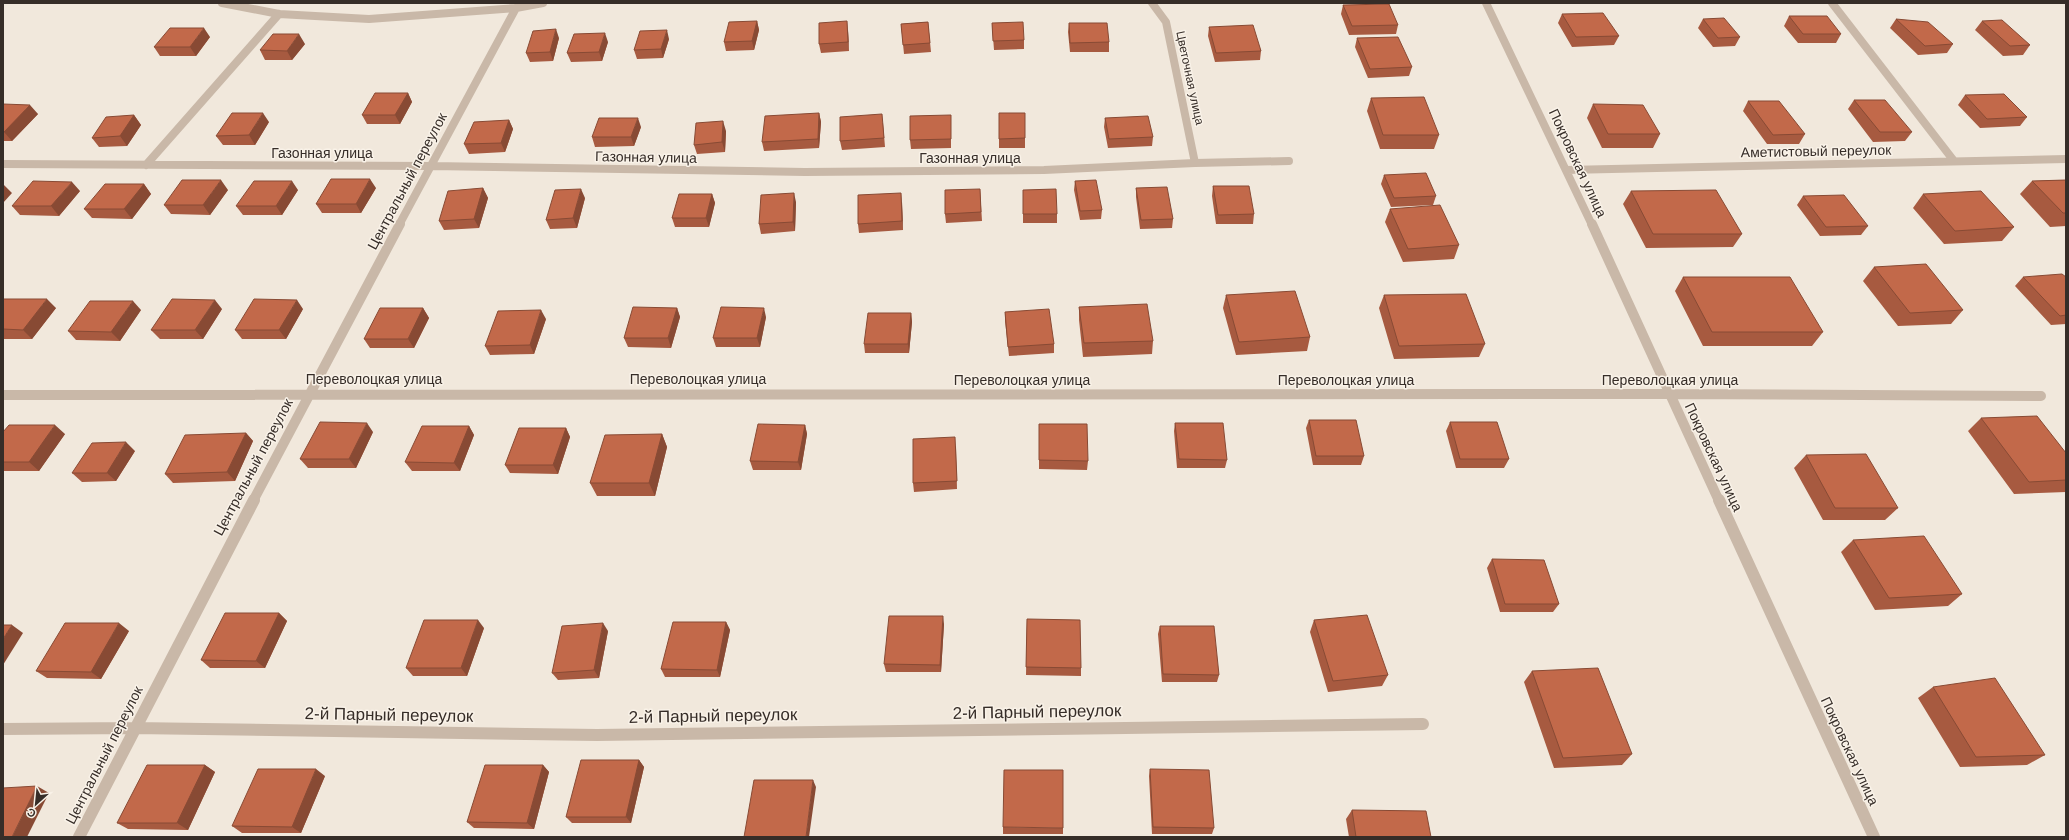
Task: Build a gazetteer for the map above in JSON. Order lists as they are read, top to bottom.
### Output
{
  "streets": {
    "street": [
      "Цветочная улица",
      "Аметистовый переулок",
      "Газонная улица",
      "Покровская улица",
      "Центральный переулок",
      "Переволоцкая улица",
      "2-й Парный переулок"
    ]
  },
  "crossings": [
    ["Цветочная улица", "Газонная улица"],
    ["Аметистовый переулок", "Покровская улица"],
    ["Газонная улица", "Центральный переулок"],
    ["Покровская улица", "Переволоцкая улица"],
    ["Центральный переулок", "Переволоцкая улица"],
    ["Центральный переулок", "2-й Парный переулок"]
  ],
  "north": "bottom left"
}
